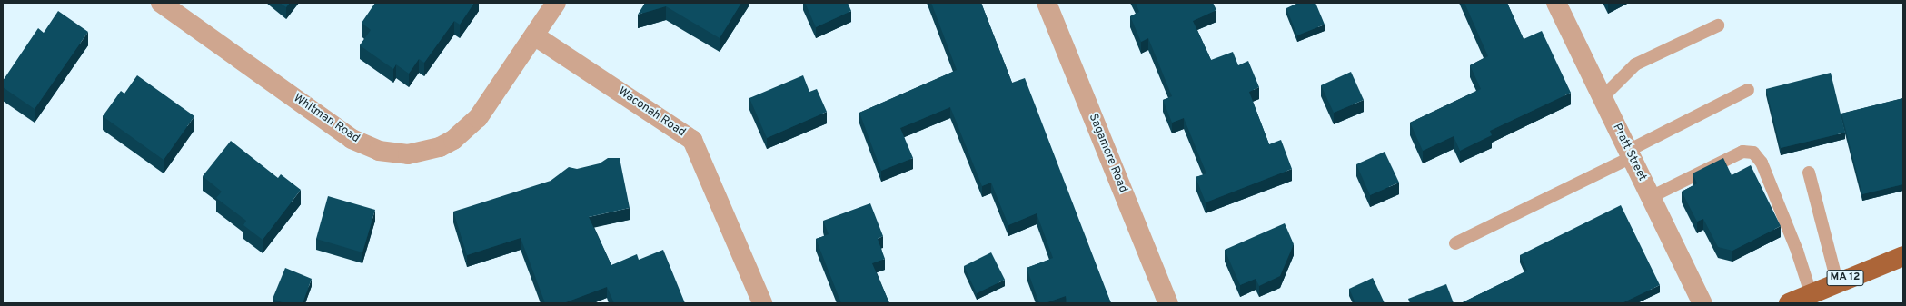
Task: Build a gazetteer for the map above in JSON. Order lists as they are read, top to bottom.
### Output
{
  "streets": {
    "main road": ["MA 12"],
    "street": [
      "Waconah Road",
      "Whitman Road",
      "Pratt Street",
      "Sagamore Road"
    ]
  },
  "crossings": [
    ["Waconah Road", "Whitman Road"]
  ]
}
